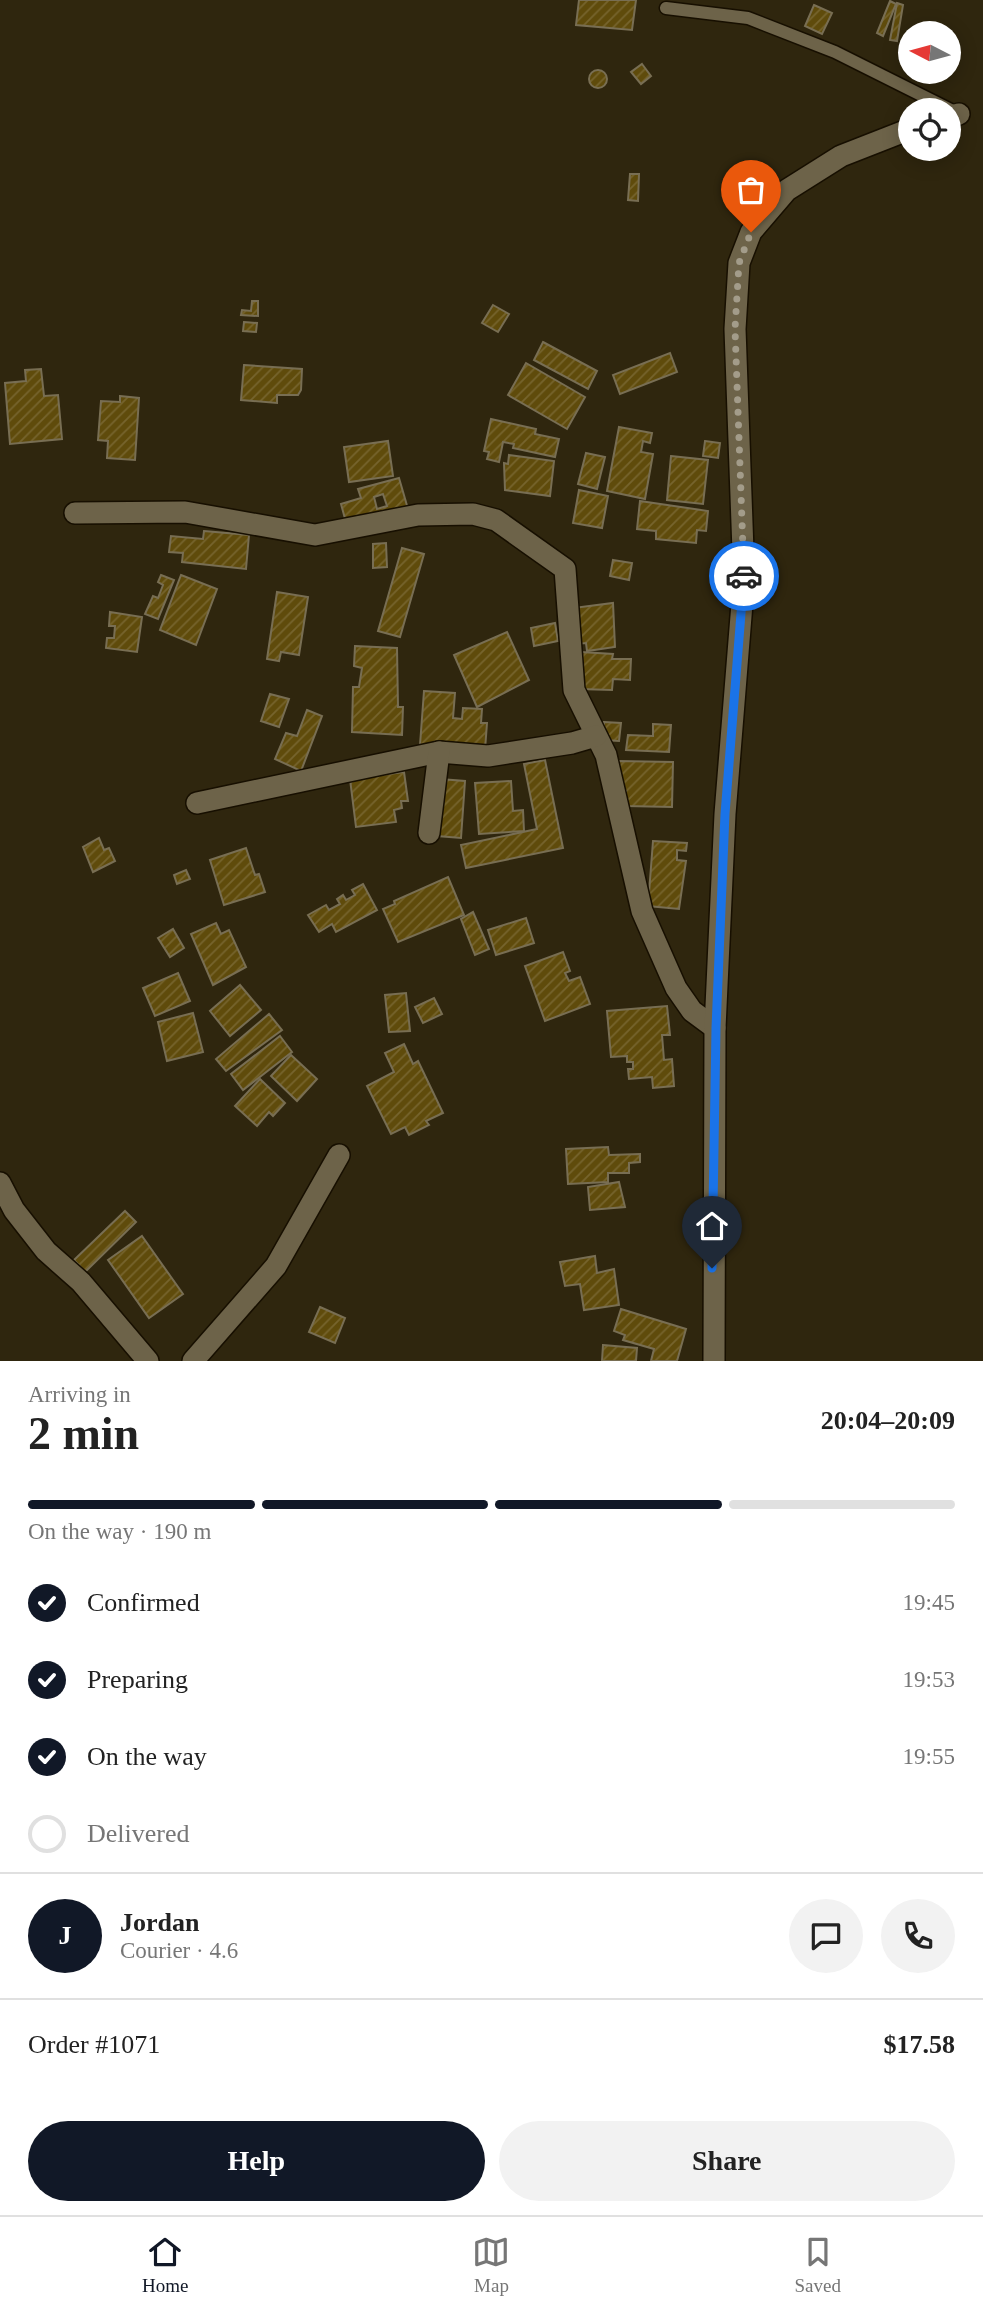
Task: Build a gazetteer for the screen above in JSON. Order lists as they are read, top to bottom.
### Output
{
  "north": "left",
  "page": {
    "heading": ["2 min", "Arriving in", "20:04–20:09"],
    "panel": [
      "Jordan",
      "Courier · 4.6",
      "Order #1071",
      "$17.58"
    ],
    "bar": "On the way · 190 m",
    "list": [
      ["Confirmed", "19:45"],
      ["Preparing", "19:53"],
      ["On the way", "19:55"],
      "Delivered"
    ],
    "round": "J",
    "buttons": ["Help", "Share"],
    "tabs": ["Home", "Map", "Saved"]
  }
}
